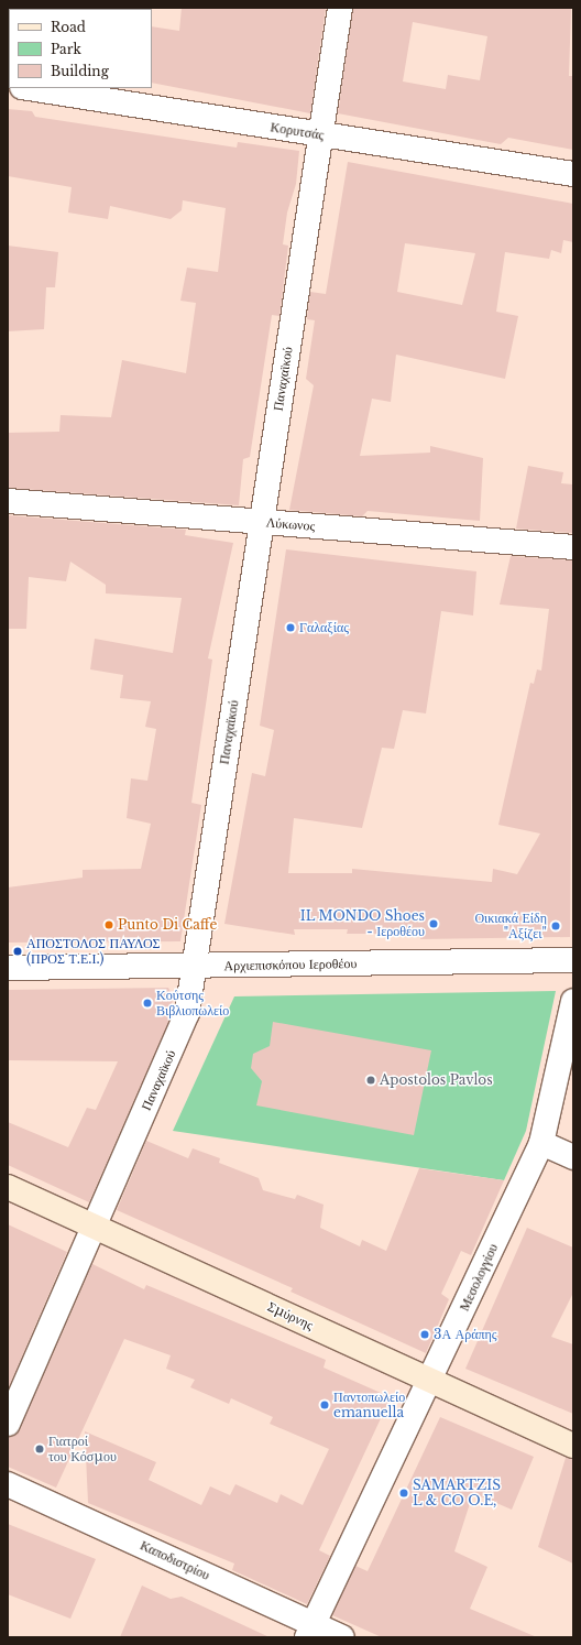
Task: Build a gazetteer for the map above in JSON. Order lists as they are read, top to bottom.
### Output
{
  "streets": {
    "main road": ["Σμύρνης"],
    "street": [
      "Κορυτσάς",
      "Παναχαϊκού",
      "Λύκωνος",
      "Αρχιεπισκόπου Ιεροθέου",
      "Μεσολογγίου",
      "Καποδιστρίου"
    ]
  },
  "crossings": [
    ["Κορυτσάς", "Παναχαϊκού"],
    ["Παναχαϊκού", "Λύκωνος"],
    ["Παναχαϊκού", "Αρχιεπισκόπου Ιεροθέου"],
    ["Παναχαϊκού", "Σμύρνης"],
    ["Μεσολογγίου", "Σμύρνης"],
    ["Μεσολογγίου", "Καποδιστρίου"]
  ],
  "places": [
    "Γαλαξίας",
    "IL MONDO Shoes - Ιεροθέου",
    "Punto Di Caffe",
    "Οικιακά Είδη \"Αξίζει\"",
    "ΑΠΟΣΤΟΛΟΣ ΠΑΥΛΟΣ (ΠΡΟΣ Τ.Ε.Ι.)",
    "Κούτσης Βιβλιοπωλείο",
    "Apostolos Pavlos",
    "3Α Αράπης",
    "Παντοπωλείο emanuella",
    "Γιατροί του Κόσμου",
    "SAMARTZIS L & CO O.E,"
  ],
  "legend": ["Road", "Park", "Building"]
}
